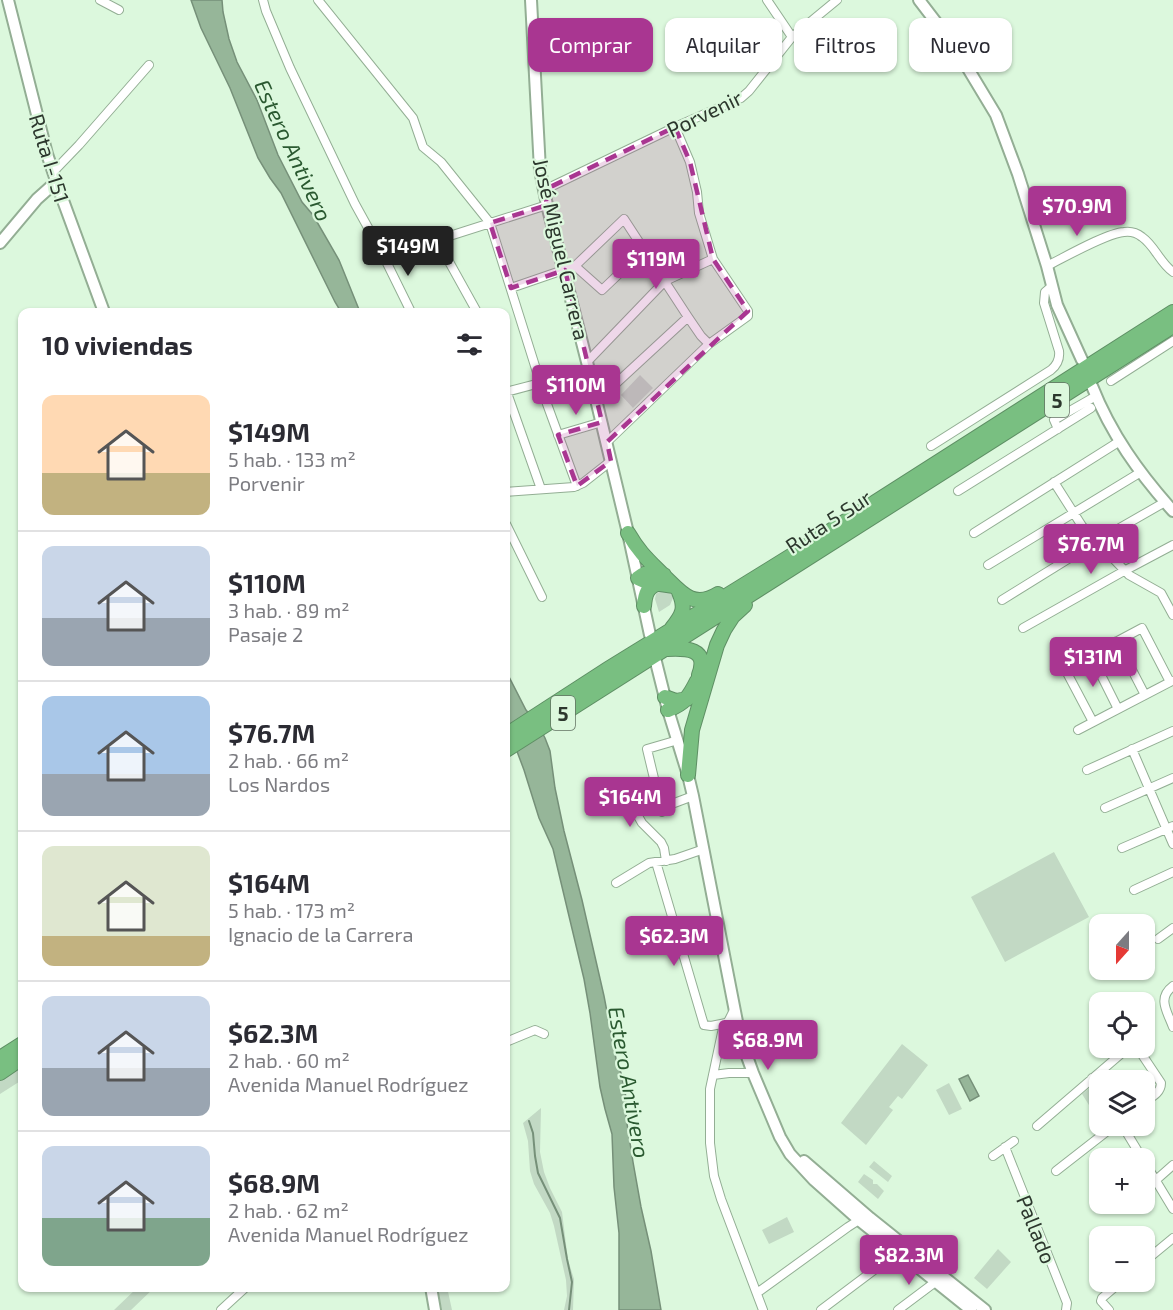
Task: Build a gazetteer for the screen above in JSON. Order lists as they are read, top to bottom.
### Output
{
  "streets": {
    "highway": ["5", "Ruta 5 Sur"],
    "street": [
      "Porvenir",
      "Ruta I-151",
      "José Miguel Carrera",
      "Pallado"
    ]
  },
  "crossings": [
    ["Porvenir", "José Miguel Carrera"]
  ],
  "water": ["Estero Antivero"],
  "north": "bottom",
  "page": {
    "chip": [
      "Comprar",
      "Alquilar",
      "Filtros",
      "Nuevo"
    ],
    "price": [
      "$70.9M",
      "$149M",
      "$119M",
      "$110M",
      "$76.7M",
      "$131M",
      "$164M",
      "$62.3M",
      "$68.9M",
      "$82.3M"
    ],
    "heading": "10 viviendas",
    "list": [
      {
        "name": "$149M",
        "note": "5 hab. · 133 m² · Porvenir"
      },
      {
        "name": "$110M",
        "note": "3 hab. · 89 m² · Pasaje 2"
      },
      {
        "name": "$76.7M",
        "note": "2 hab. · 66 m² · Los Nardos"
      },
      {
        "name": "$164M",
        "note": "5 hab. · 173 m² · Ignacio de la Carrera"
      },
      {
        "name": "$62.3M",
        "note": "2 hab. · 60 m² · Avenida Manuel Rodríguez"
      },
      {
        "name": "$68.9M",
        "note": "2 hab. · 62 m² · Avenida Manuel Rodríguez"
      }
    ],
    "map_buttons": ["+", "−"]
  }
}
